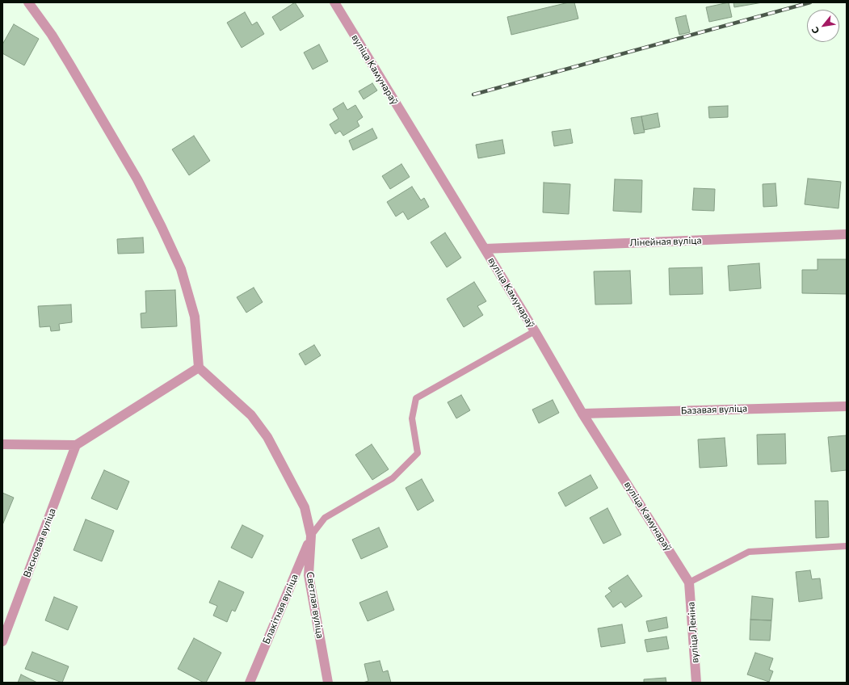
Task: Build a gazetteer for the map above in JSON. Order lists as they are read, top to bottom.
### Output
{
  "streets": {
    "street": [
      "вуліца Камунараў",
      "Лінейная вуліца",
      "Базавая вуліца",
      "Вясновая вуліца",
      "Светлая вуліца",
      "Блакітная вуліца",
      "вуліца Леніна"
    ]
  },
  "crossings": [
    ["вуліца Камунараў", "Лінейная вуліца"],
    ["вуліца Камунараў", "Базавая вуліца"],
    ["вуліца Камунараў", "вуліца Леніна"],
    ["Светлая вуліца", "Блакітная вуліца"]
  ],
  "north": "bottom left"
}
